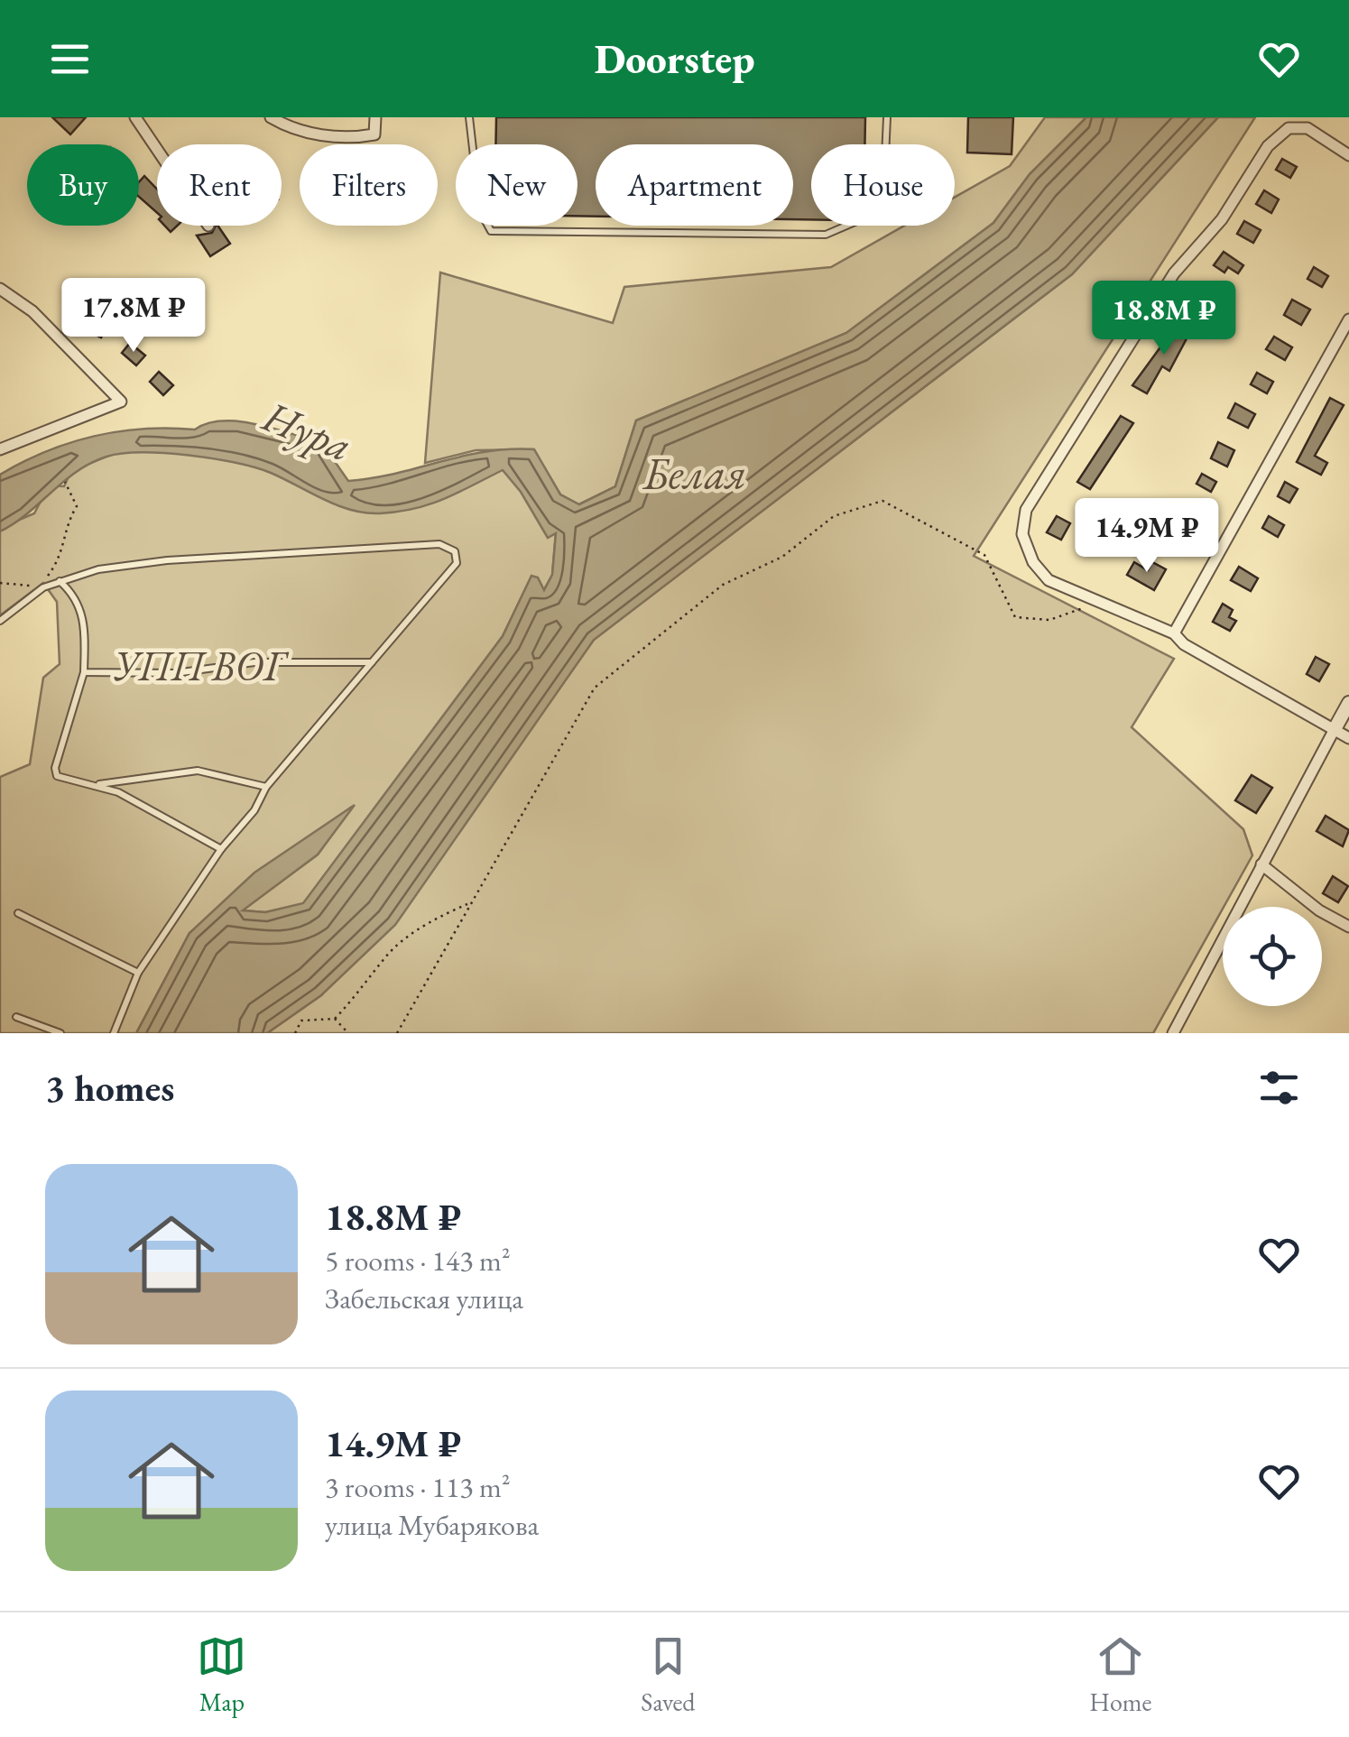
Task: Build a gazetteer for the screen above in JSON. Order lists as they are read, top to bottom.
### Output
{
  "water": ["Нура", "Белая"],
  "parks": ["УПП ВОГ"],
  "page": {
    "header": "Doorstep",
    "chip": [
      "Buy",
      "Rent",
      "Filters",
      "New",
      "Apartment",
      "House"
    ],
    "price": ["17.8M ₽", "18.8M ₽", "14.9M ₽"],
    "heading": "3 homes",
    "list": [
      {
        "name": "18.8M ₽",
        "note": "5 rooms · 143 m² · Забельская улица"
      },
      {
        "name": "14.9M ₽",
        "note": "3 rooms · 113 m² · улица Мубарякова"
      }
    ],
    "tabs": ["Map", "Saved", "Home"]
  }
}
